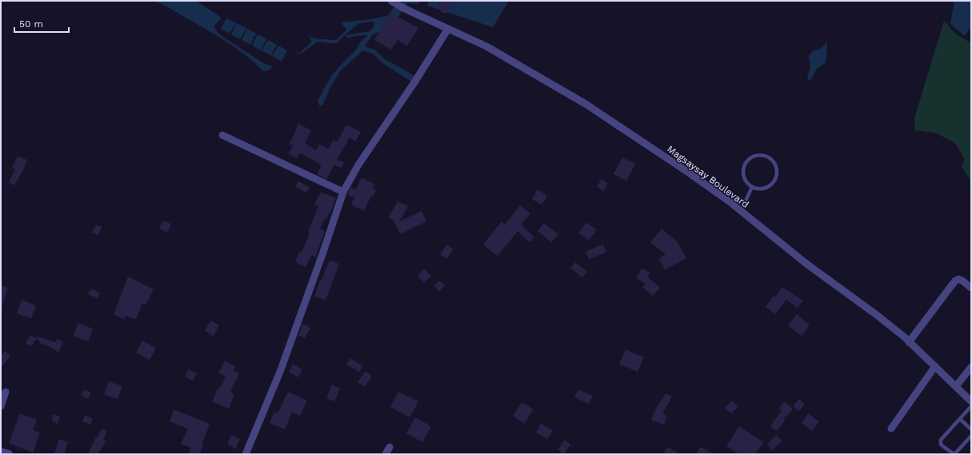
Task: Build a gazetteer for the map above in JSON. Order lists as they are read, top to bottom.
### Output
{
  "streets": {
    "street": ["Magsaysay Boulevard"]
  },
  "scale_bar": "50 m"
}
